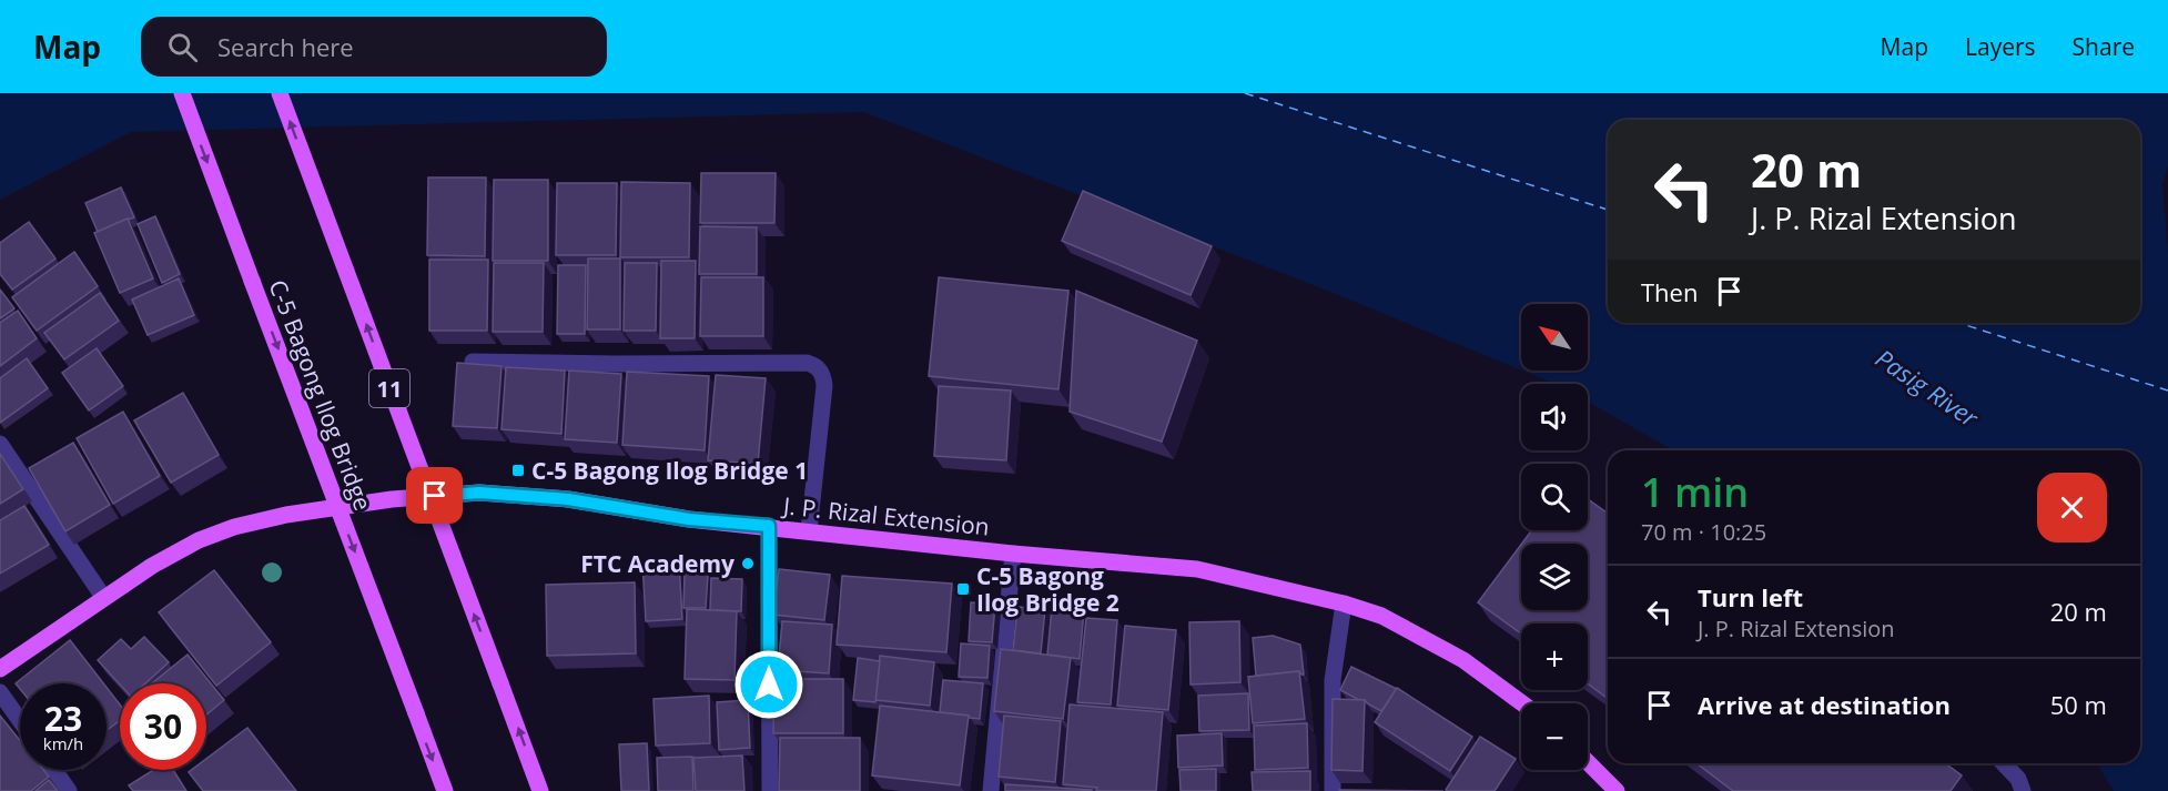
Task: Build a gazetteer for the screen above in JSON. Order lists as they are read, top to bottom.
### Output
{
  "streets": {
    "main road": ["11", "C-5 Bagong Ilog Bridge", "J. P. Rizal Extension"]
  },
  "water": ["Pasig River"],
  "places": {
    "transit": ["C-5 Bagong Ilog Bridge 1", "C-5 Bagong Ilog Bridge 2"],
    "other": ["FTC Academy"]
  },
  "north": "top left",
  "page": {
    "header": "Map",
    "search": "Search here",
    "nav": ["Map", "Layers", "Share"],
    "turn": ["20 m", "J. P. Rizal Extension"],
    "then": "Then",
    "map_buttons": ["+", "−"],
    "heading": ["1 min", "70 m · 10:25"],
    "list": [
      {
        "name": "Turn left",
        "note": "J. P. Rizal Extension",
        "value": "20 m"
      },
      {
        "name": "Arrive at destination",
        "value": "50 m"
      }
    ],
    "speed": "23 km/h",
    "limit": "30"
  }
}
